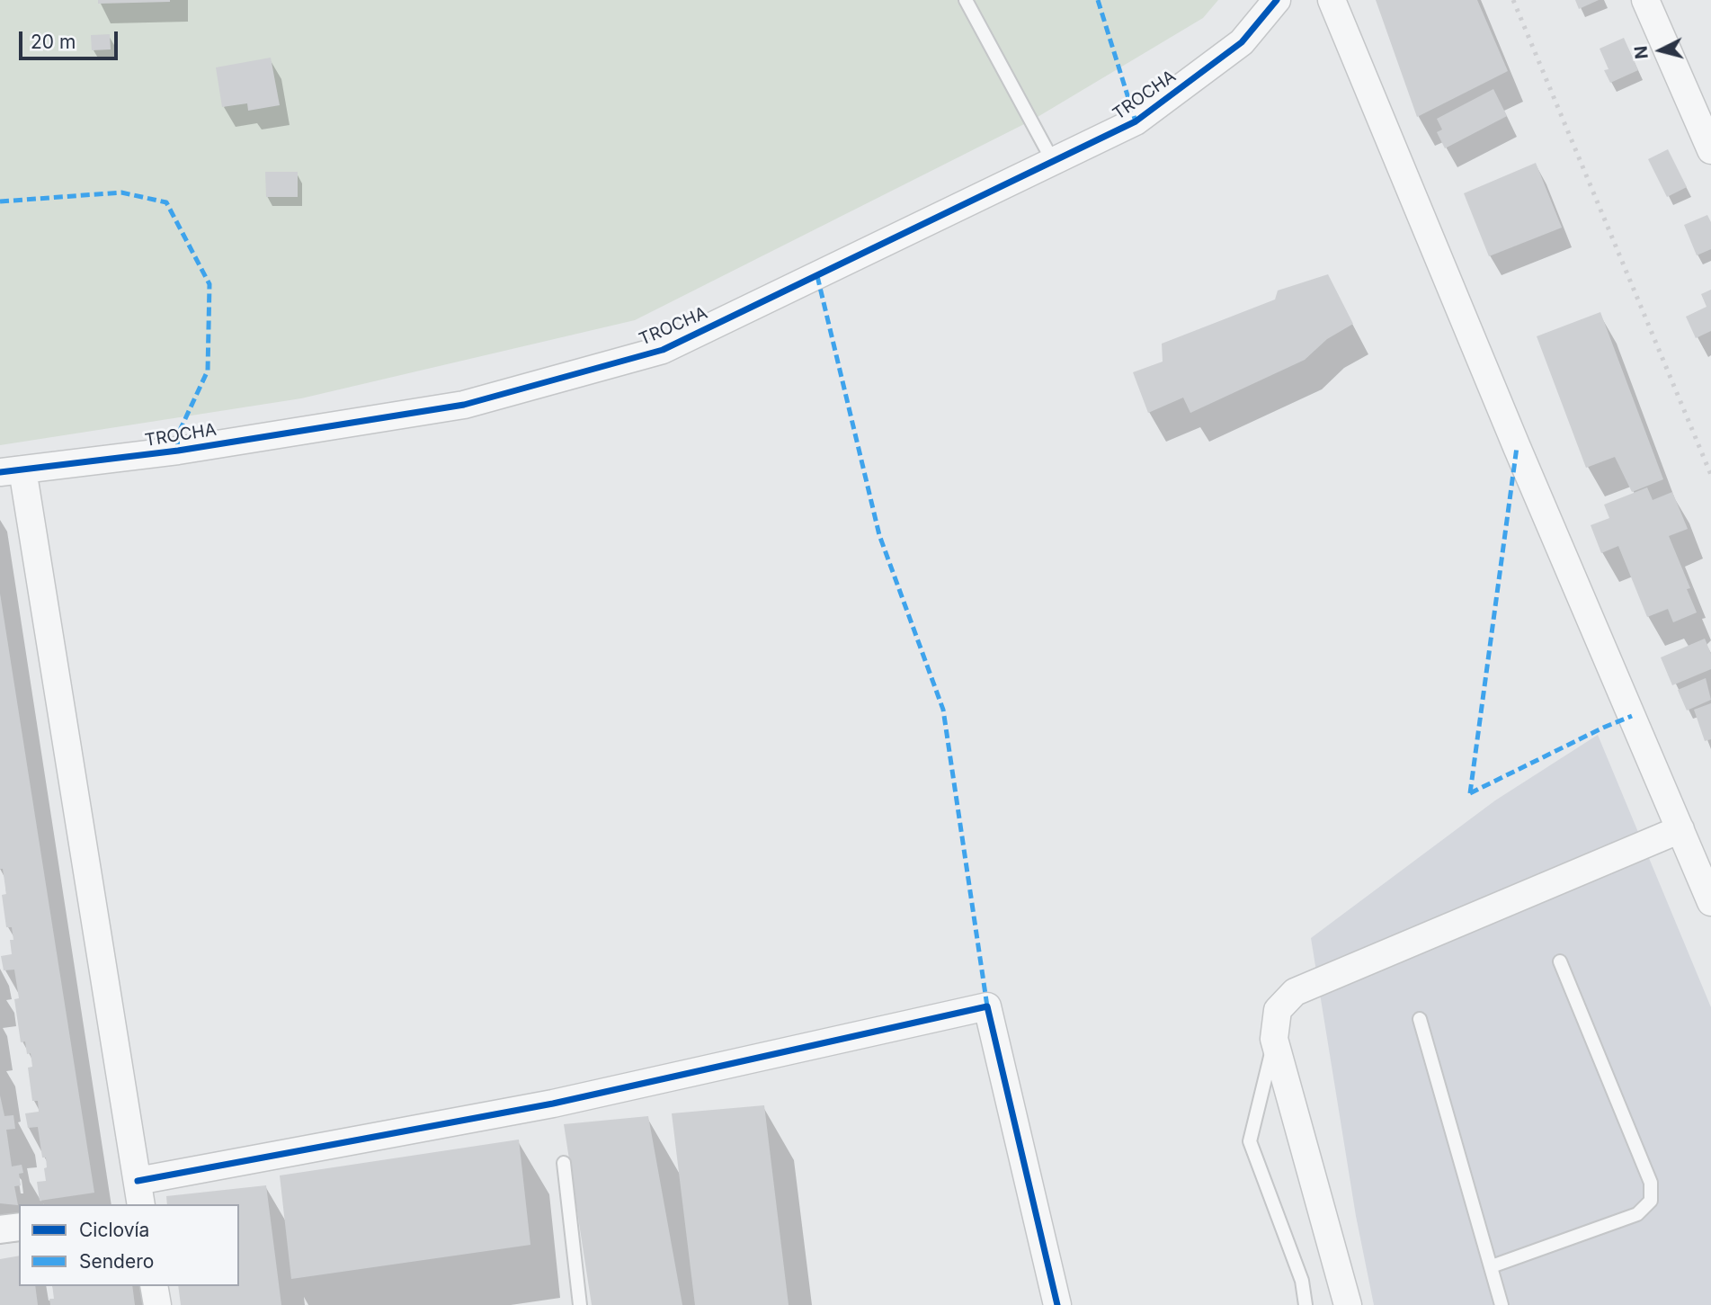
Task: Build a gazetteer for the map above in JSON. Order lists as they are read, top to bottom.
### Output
{
  "streets": {
    "street": ["TROCHA"]
  },
  "legend": ["Ciclovía", "Sendero"],
  "scale_bar": "20 m",
  "north": "left"
}
